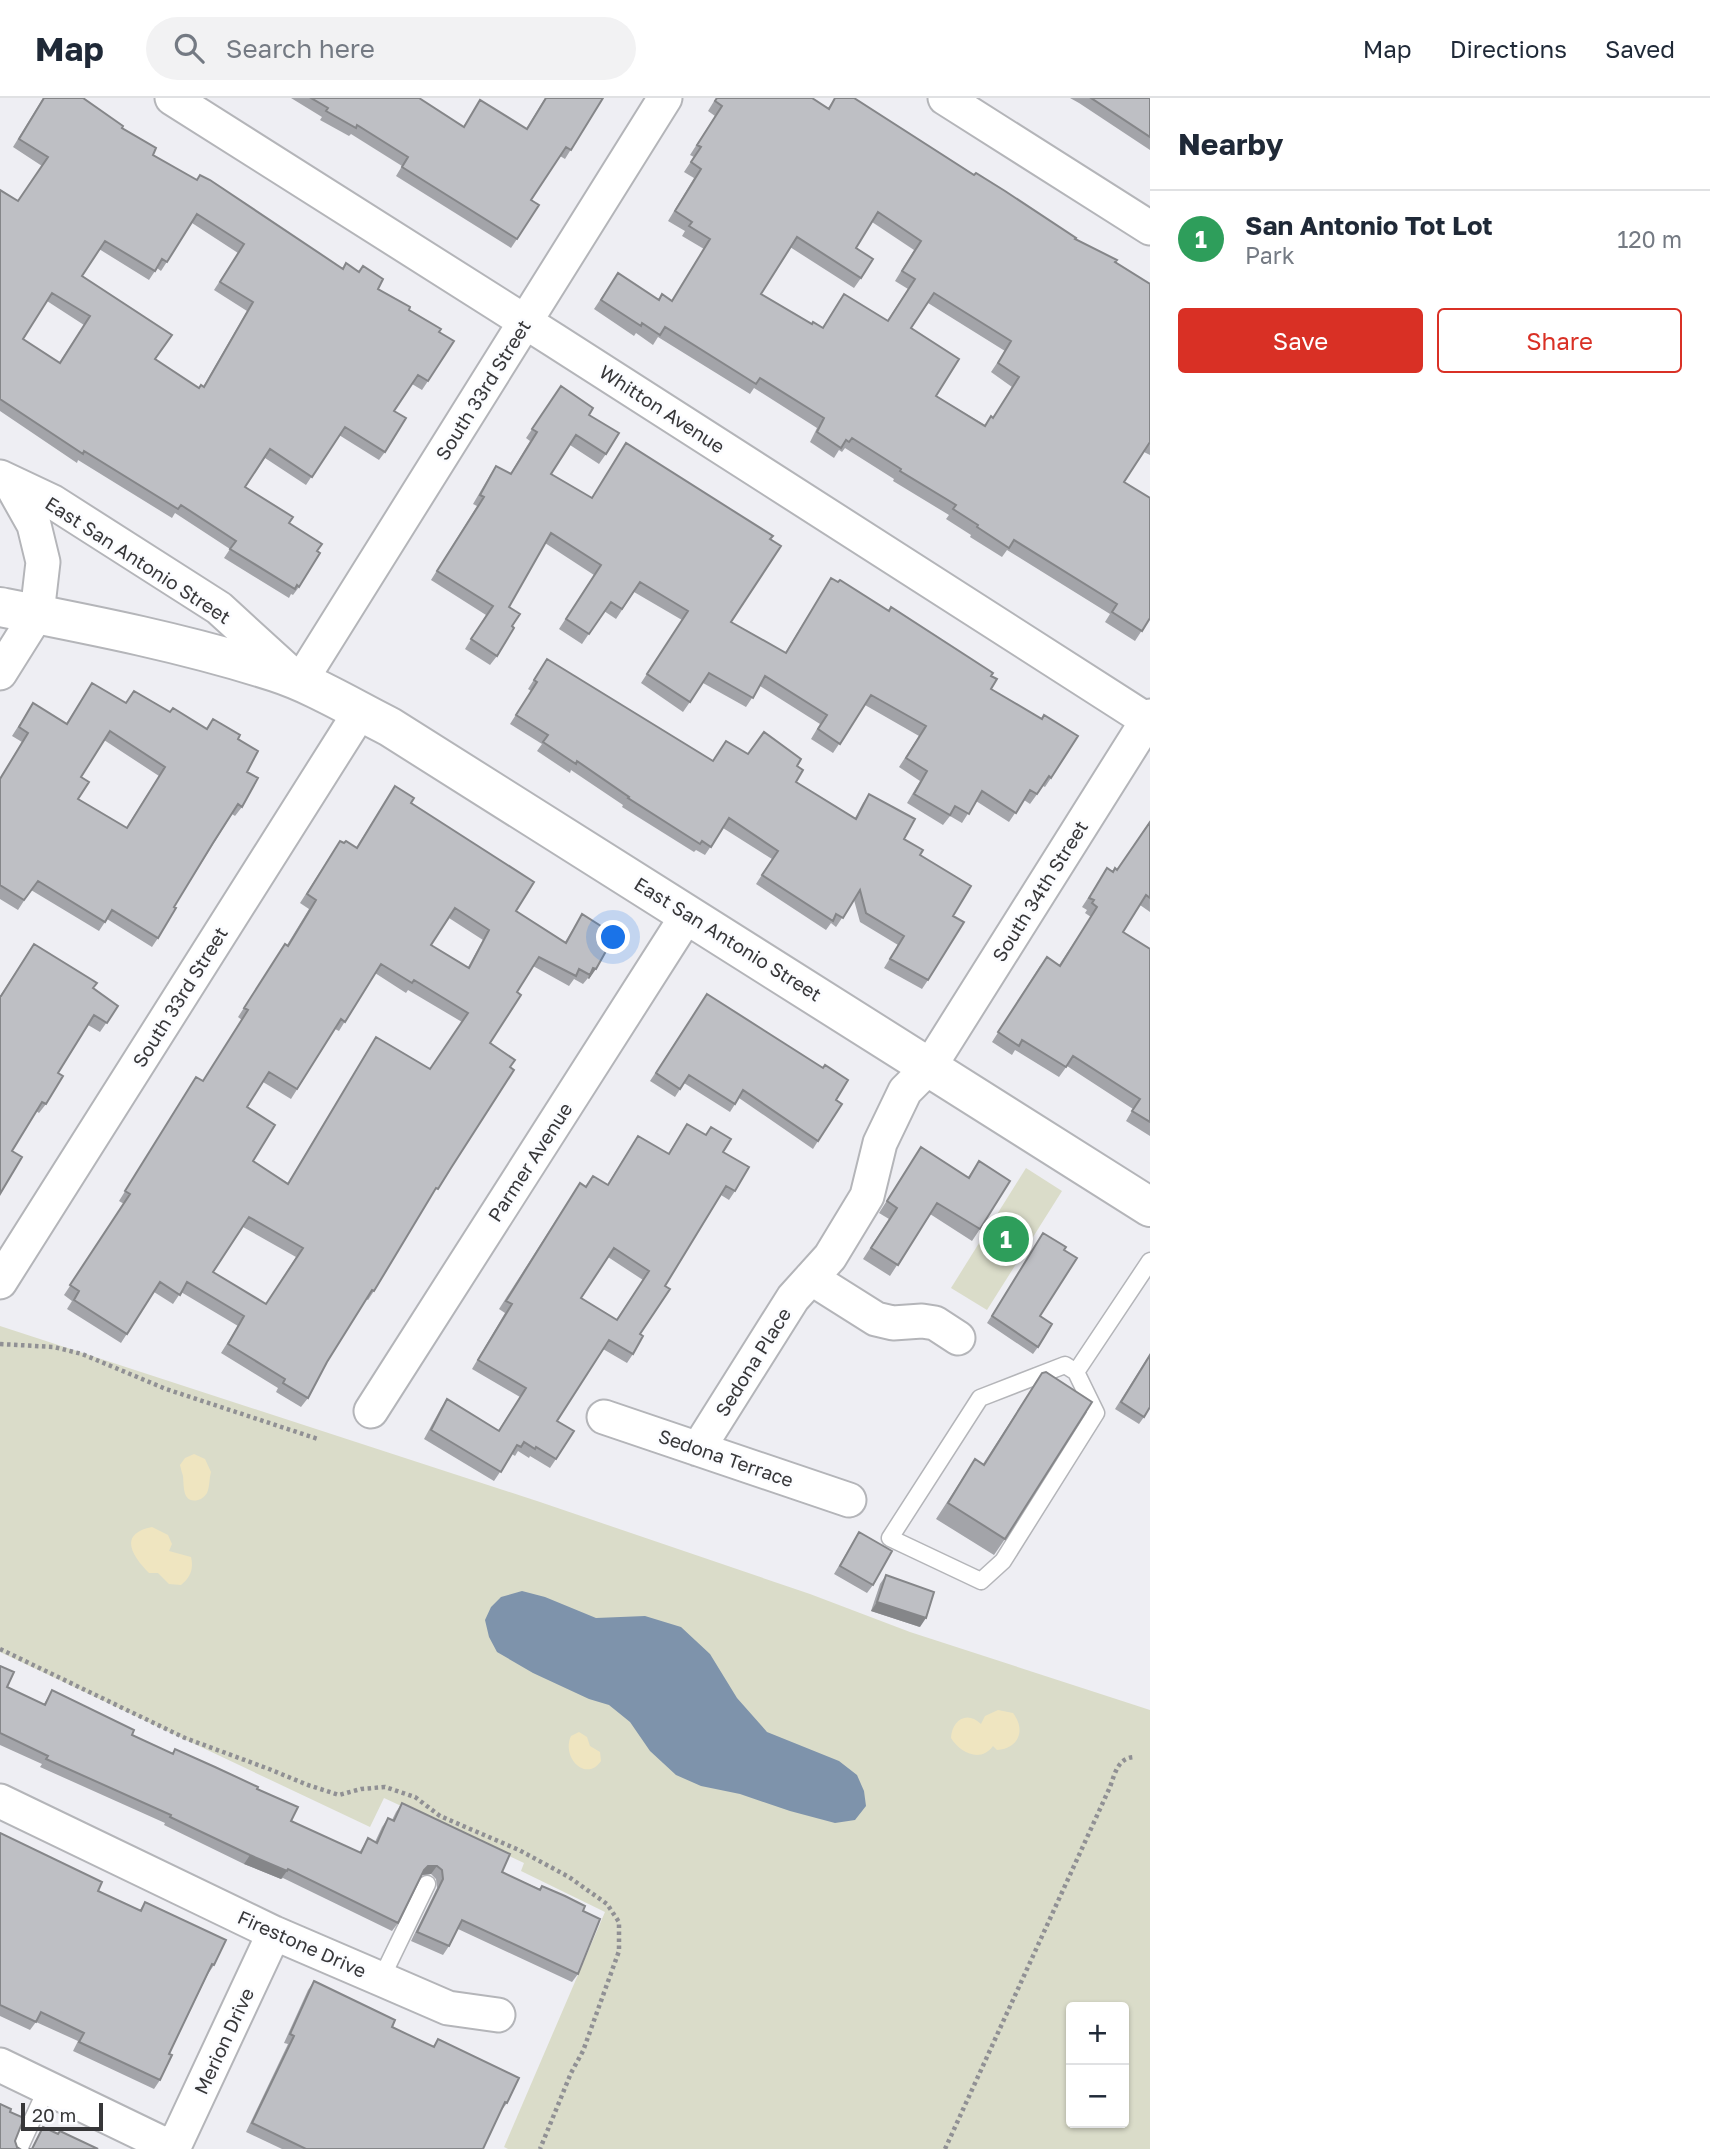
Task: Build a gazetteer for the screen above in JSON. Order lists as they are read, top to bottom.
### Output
{
  "streets": {
    "street": [
      "South 33rd Street",
      "Whitton Avenue",
      "East San Antonio Street",
      "South 34th Street",
      "Parmer Avenue",
      "Sedona Place",
      "Sedona Terrace",
      "Firestone Drive",
      "Merion Drive"
    ]
  },
  "crossings": [
    ["South 33rd Street", "Whitton Avenue"],
    ["South 33rd Street", "East San Antonio Street"],
    ["Whitton Avenue", "South 34th Street"],
    ["East San Antonio Street", "South 34th Street"],
    ["East San Antonio Street", "Parmer Avenue"],
    ["East San Antonio Street", "Sedona Place"],
    ["South 34th Street", "Sedona Place"],
    ["Sedona Place", "Sedona Terrace"],
    ["Firestone Drive", "Merion Drive"]
  ],
  "scale_bar": "20 m",
  "page": {
    "header": "Map",
    "search": "Search here",
    "nav": ["Map", "Directions", "Saved"],
    "heading": "Nearby",
    "list": [
      {
        "mark": "1",
        "name": "San Antonio Tot Lot",
        "note": "Park",
        "value": "120 m"
      }
    ],
    "buttons": ["Save", "Share"],
    "pins": "1",
    "map_buttons": ["+", "−"],
    "scale": "20 m"
  }
}
